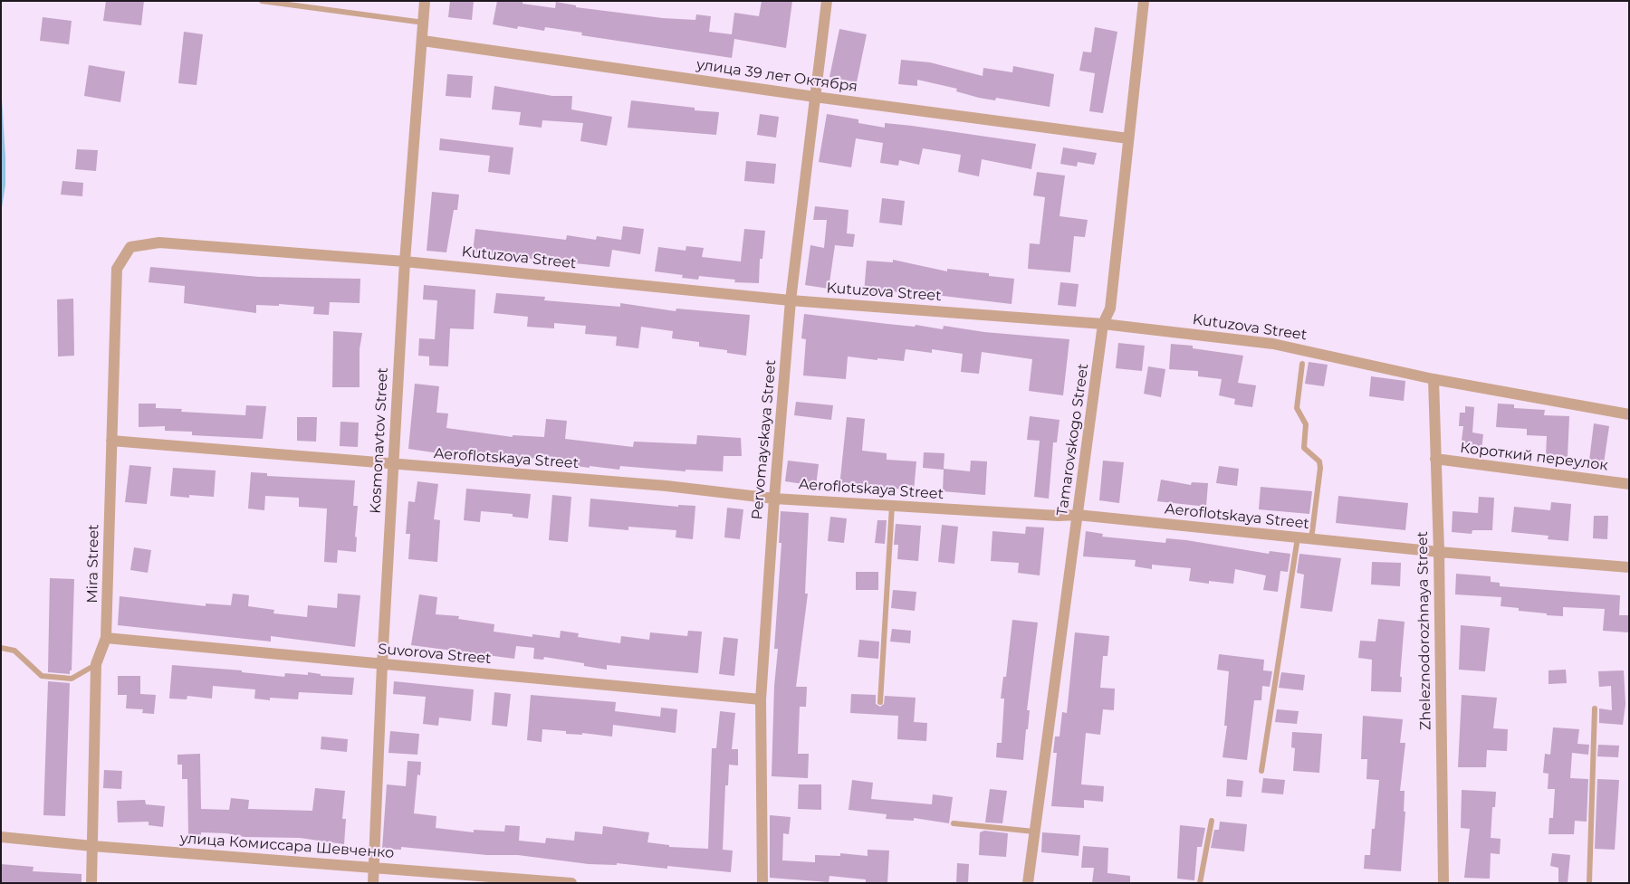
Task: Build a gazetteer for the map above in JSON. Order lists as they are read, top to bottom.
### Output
{
  "streets": {
    "street": [
      "улица 39 лет Октября",
      "Kutuzova Street",
      "Pervomayskaya Street",
      "Tamarovskogo Street",
      "Kosmonavtov Street",
      "Короткий переулок",
      "Aeroflotskaya Street",
      "Mira Street",
      "Zheleznodorozhnaya Street",
      "Suvorova Street",
      "улица Комиссара Шевченко"
    ]
  },
  "crossings": [
    ["улица 39 лет Октября", "Pervomayskaya Street"],
    ["улица 39 лет Октября", "Tamarovskogo Street"],
    ["улица 39 лет Октября", "Kosmonavtov Street"],
    ["Kutuzova Street", "Pervomayskaya Street"],
    ["Kutuzova Street", "Tamarovskogo Street"],
    ["Kutuzova Street", "Kosmonavtov Street"],
    ["Kutuzova Street", "Mira Street"],
    ["Kutuzova Street", "Zheleznodorozhnaya Street"],
    ["Pervomayskaya Street", "Aeroflotskaya Street"],
    ["Pervomayskaya Street", "Suvorova Street"],
    ["Tamarovskogo Street", "Aeroflotskaya Street"],
    ["Kosmonavtov Street", "Aeroflotskaya Street"],
    ["Kosmonavtov Street", "Suvorova Street"],
    ["Kosmonavtov Street", "улица Комиссара Шевченко"],
    ["Короткий переулок", "Zheleznodorozhnaya Street"],
    ["Aeroflotskaya Street", "Mira Street"],
    ["Aeroflotskaya Street", "Zheleznodorozhnaya Street"],
    ["Mira Street", "Suvorova Street"],
    ["Mira Street", "улица Комиссара Шевченко"]
  ]
}
